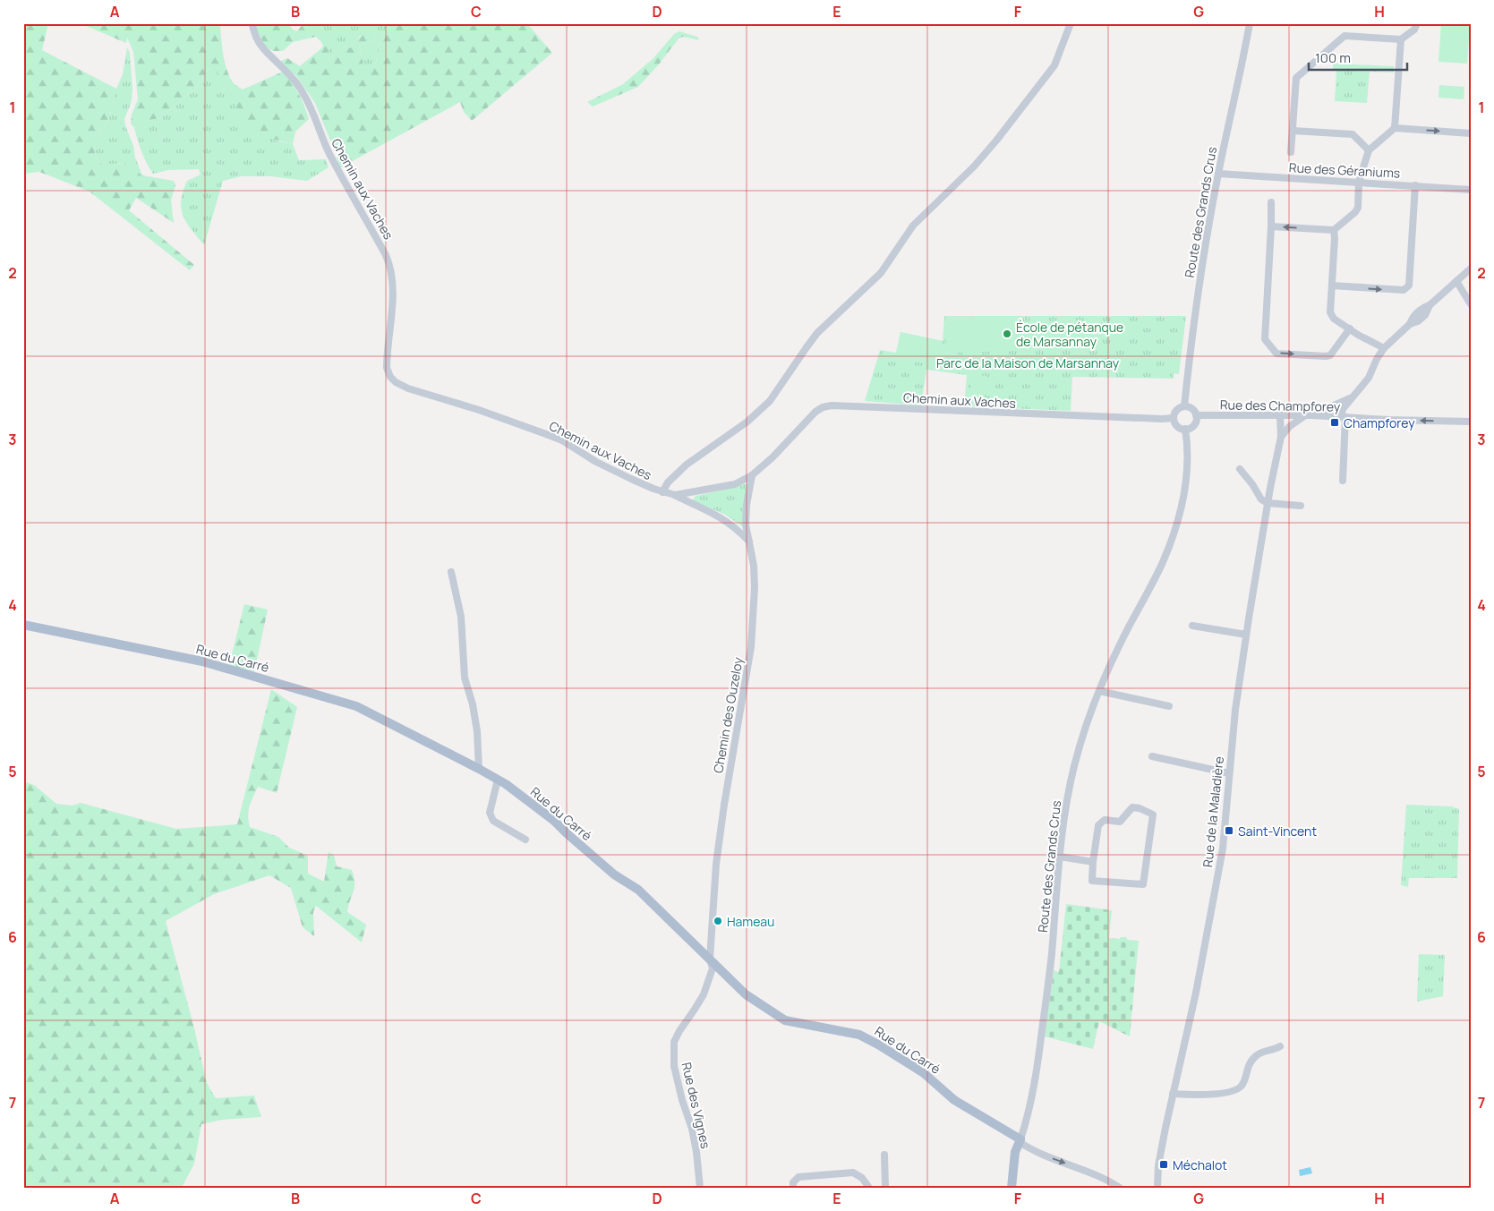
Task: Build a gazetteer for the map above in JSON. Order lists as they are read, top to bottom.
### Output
{
  "streets": {
    "main road": ["Rue du Carré"],
    "street": [
      "Rue des Géraniums",
      "Chemin aux Vaches",
      "Route des Grands Crus",
      "Rue des Champforey",
      "Chemin des Ouzeloy",
      "Rue de la Maladière",
      "Rue des Vignes"
    ]
  },
  "crossings": [
    ["Rue des Géraniums", "Route des Grands Crus"],
    ["Chemin aux Vaches", "Route des Grands Crus"],
    ["Chemin aux Vaches", "Rue des Champforey"],
    ["Chemin aux Vaches", "Chemin des Ouzeloy"],
    ["Route des Grands Crus", "Rue des Champforey"],
    ["Route des Grands Crus", "Rue du Carré"],
    ["Rue des Champforey", "Rue de la Maladière"],
    ["Rue du Carré", "Chemin des Ouzeloy"],
    ["Rue du Carré", "Rue des Vignes"],
    ["Chemin des Ouzeloy", "Rue des Vignes"]
  ],
  "one_way": ["Rue des Champforey"],
  "parks": ["Parc de la Maison de Marsannay"],
  "places": {
    "other": ["École de pétanque de Marsannay", "Hameau"],
    "transit": ["Champforey", "Saint-Vincent", "Méchalot"]
  },
  "scale_bar": "100 m",
  "grid": {
    "columns": [
      "A",
      "B",
      "C",
      "D",
      "E",
      "F",
      "G",
      "H"
    ],
    "rows": [
      "1",
      "2",
      "3",
      "4",
      "5",
      "6",
      "7"
    ]
  }
}
